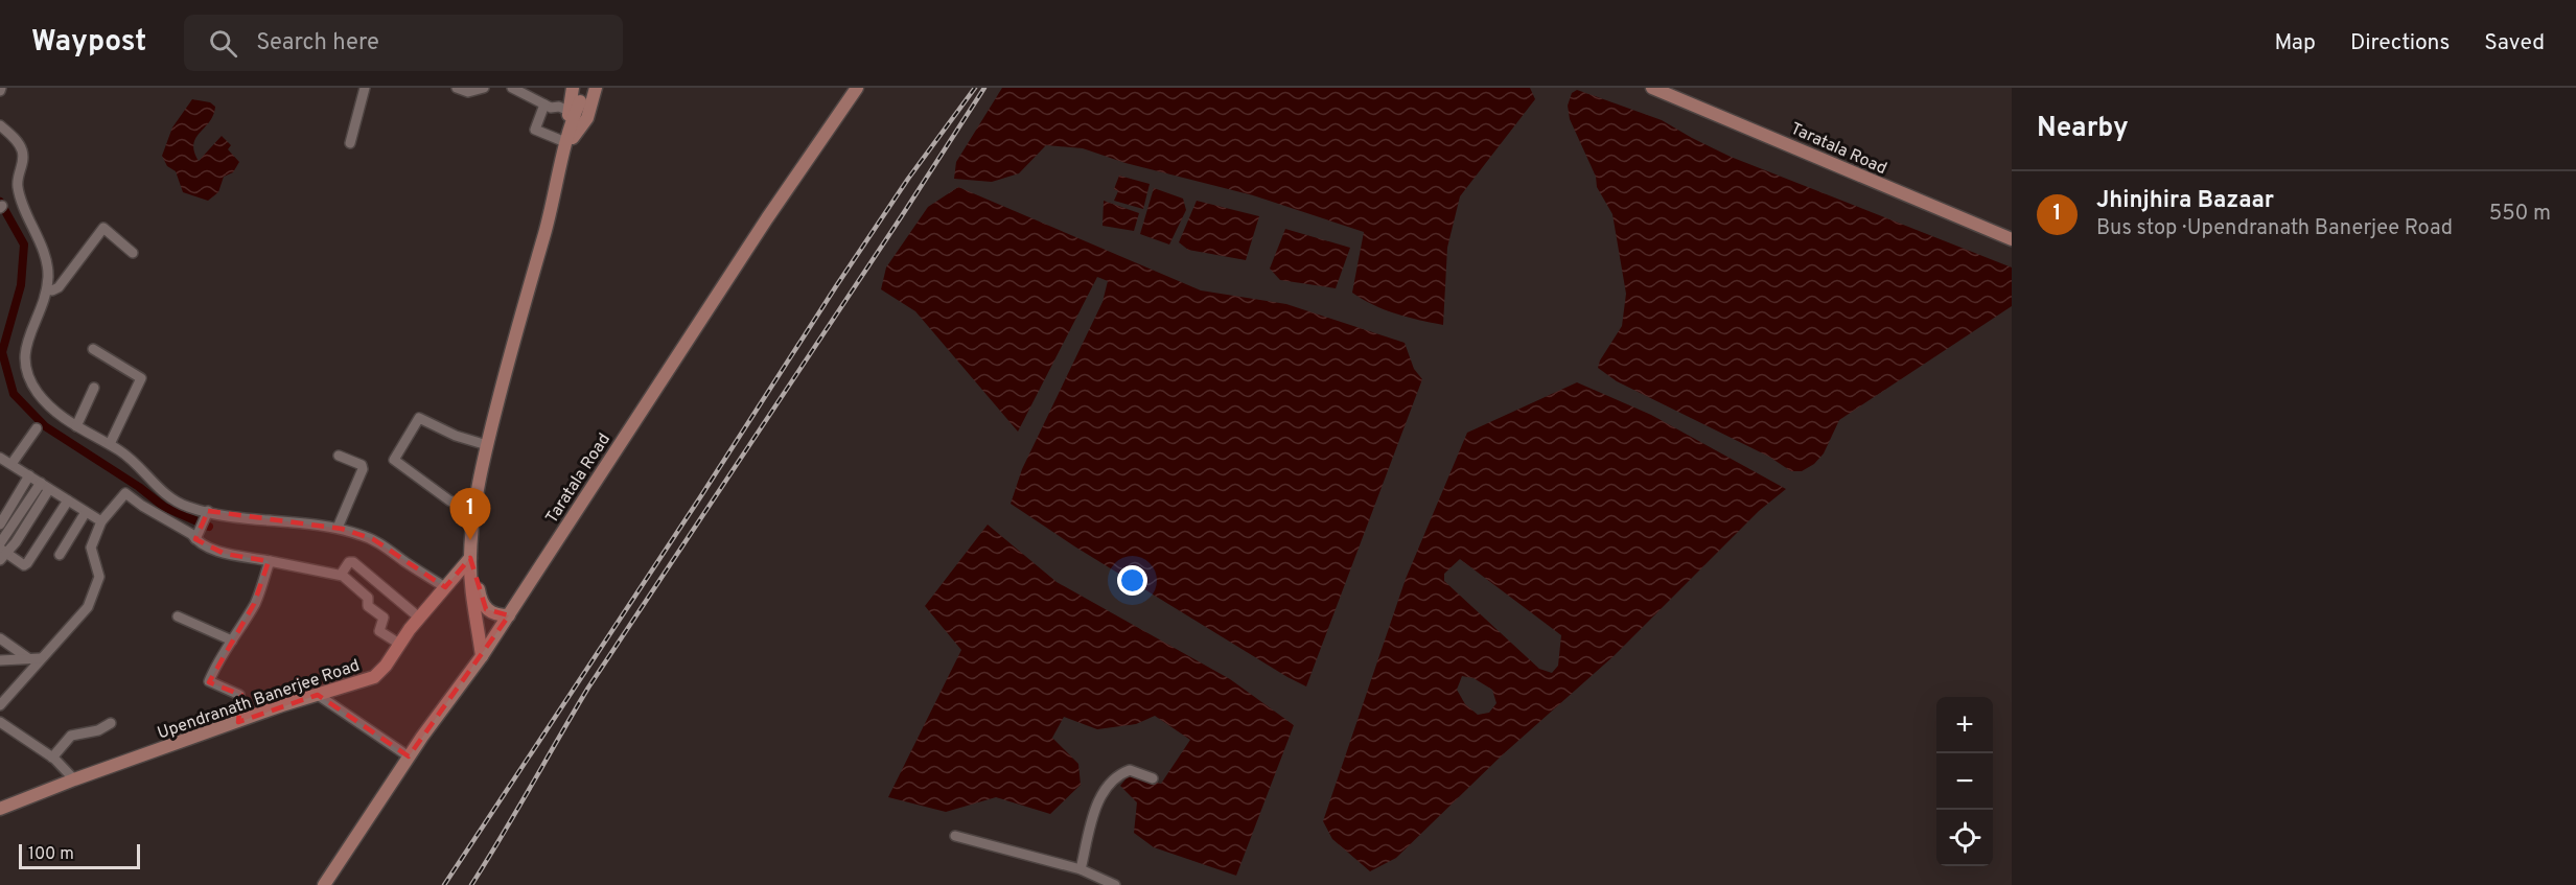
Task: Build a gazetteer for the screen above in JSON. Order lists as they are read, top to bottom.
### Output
{
  "streets": {
    "street": ["Taratala Road", "Upendranath Banerjee Road"]
  },
  "scale_bar": "100 m",
  "page": {
    "header": "Waypost",
    "search": "Search here",
    "nav": ["Map", "Directions", "Saved"],
    "heading": "Nearby",
    "list": [
      {
        "mark": "1",
        "name": "Jhinjhira Bazaar",
        "note": "Bus stop · Upendranath Banerjee Road",
        "value": "550 m"
      }
    ],
    "pins": "1",
    "map_buttons": ["+", "−"],
    "scale": "100 m"
  }
}
